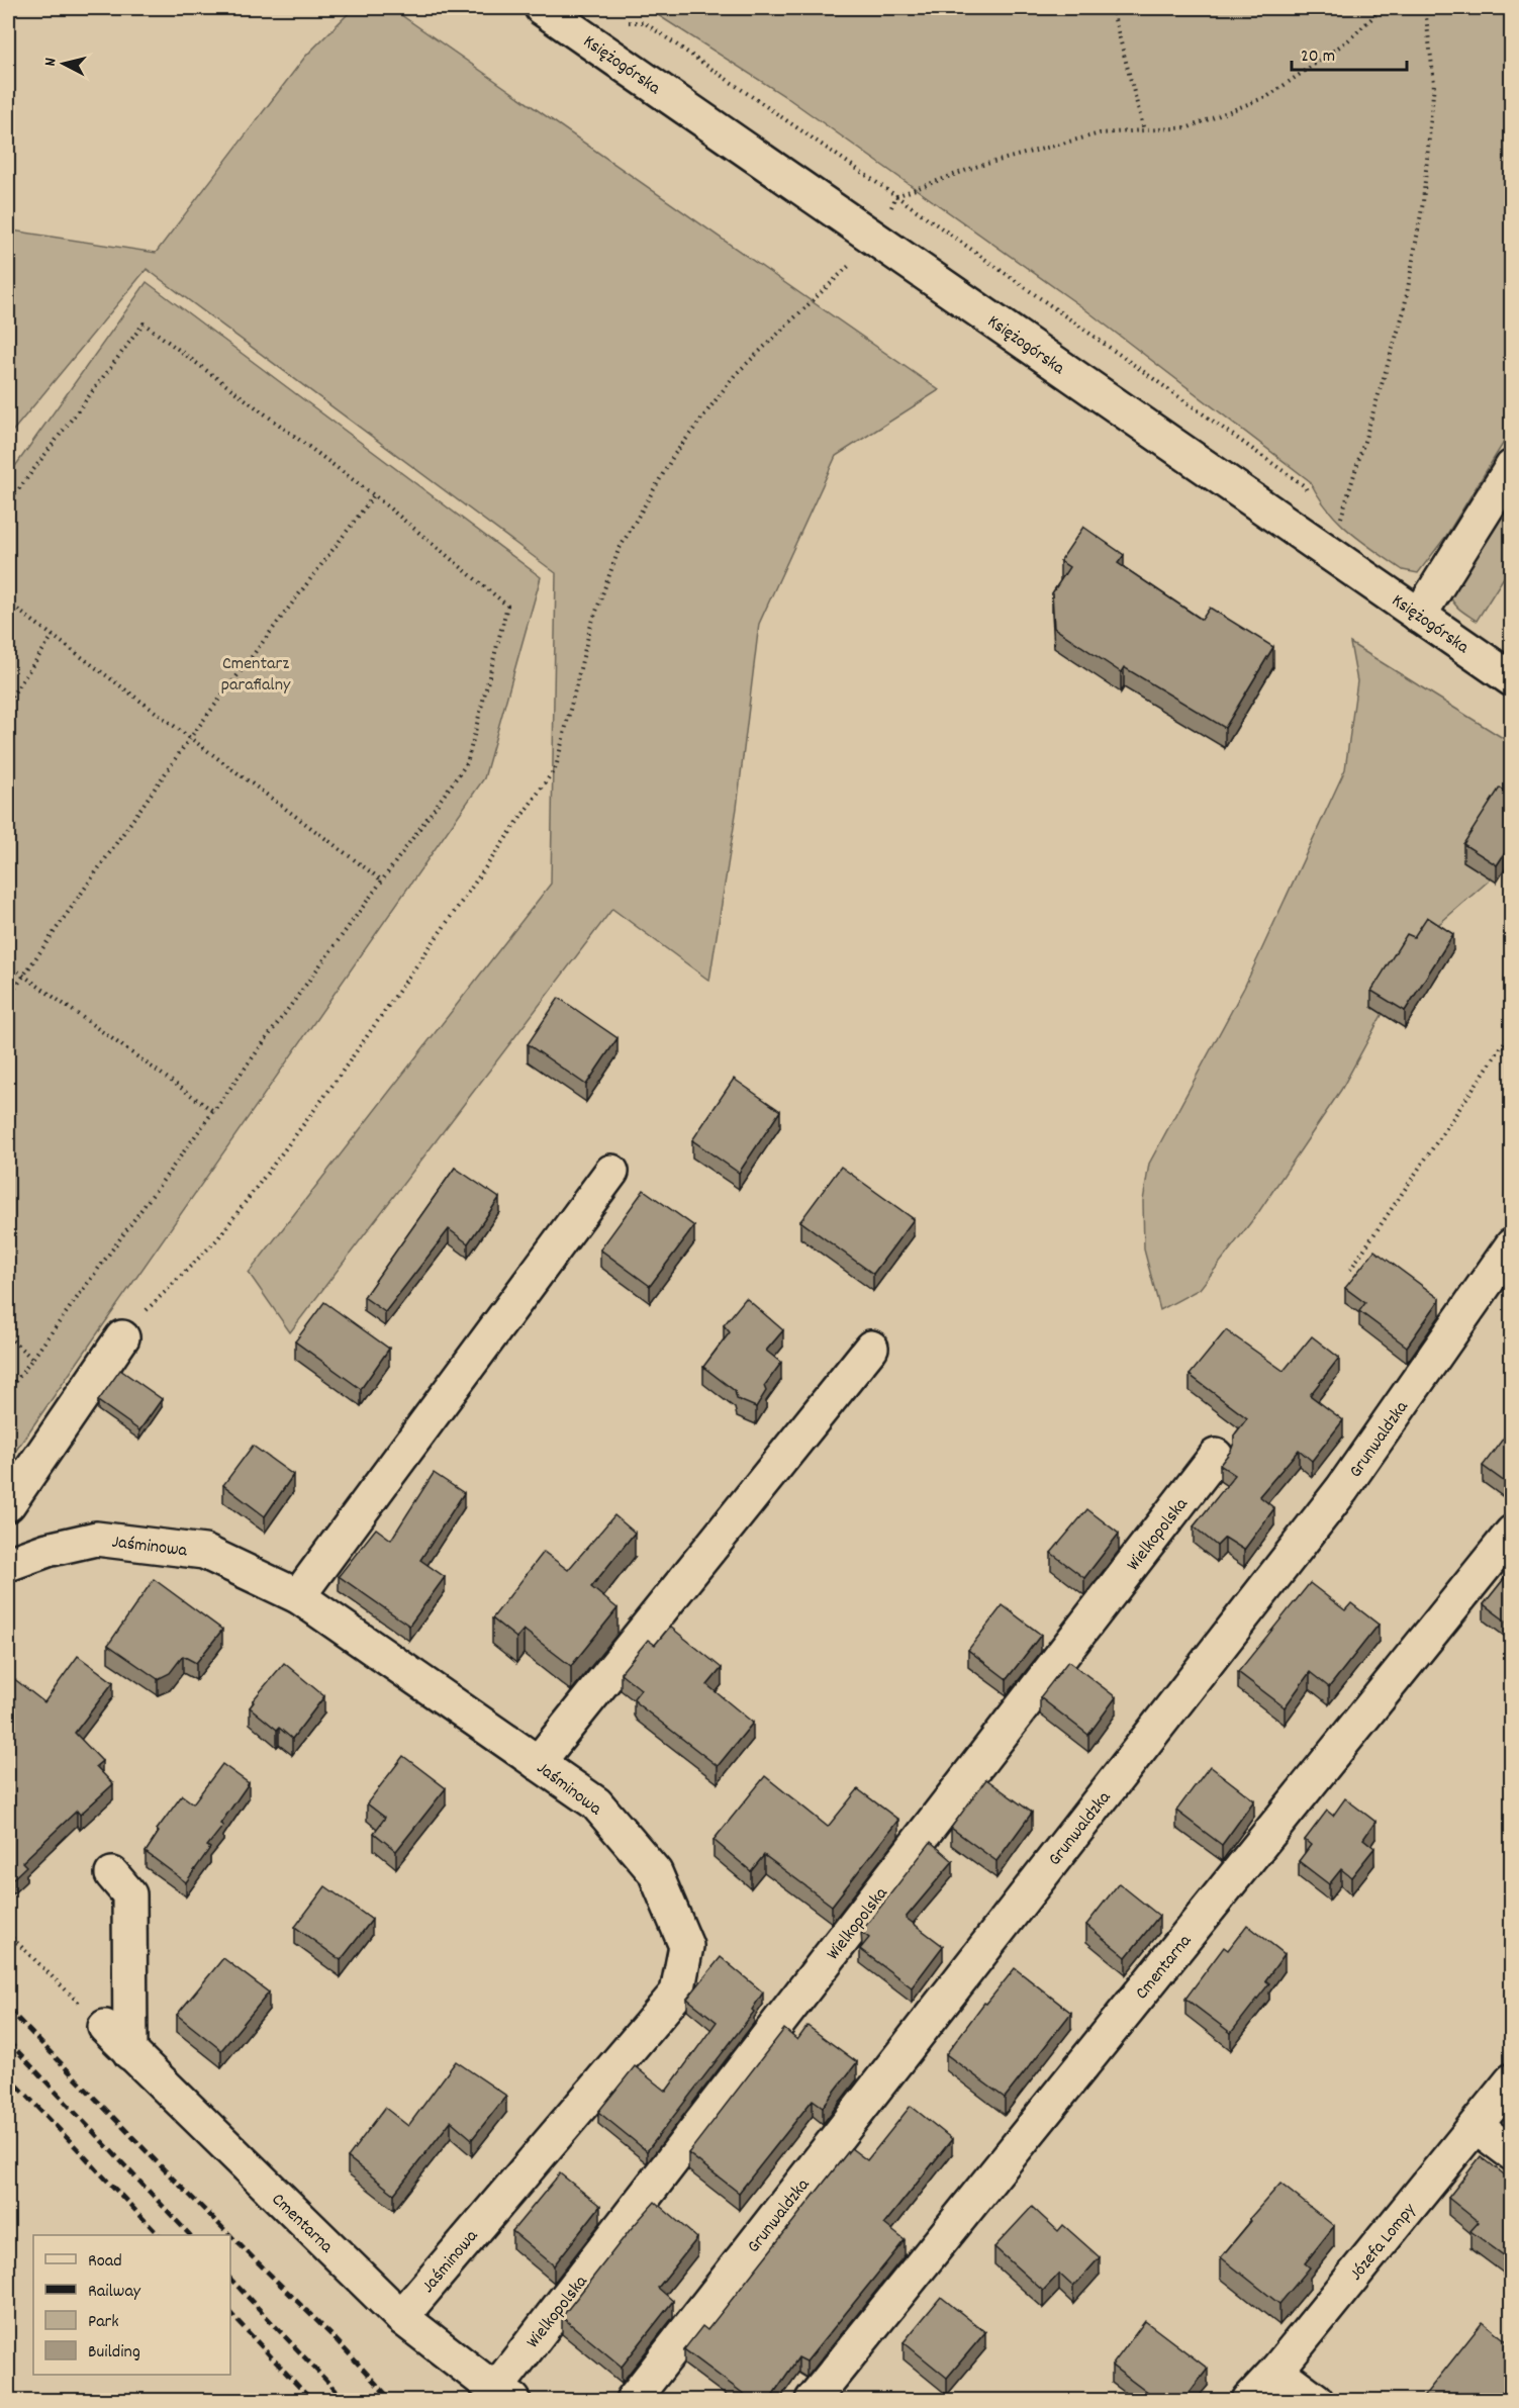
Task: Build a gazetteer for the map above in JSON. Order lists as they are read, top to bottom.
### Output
{
  "streets": {
    "street": [
      "Księżogórska",
      "Grunwaldzka",
      "Wielkopolska",
      "Jaśminowa",
      "Cmentarna",
      "Józefa Lompy"
    ]
  },
  "crossings": [
    ["Wielkopolska", "Cmentarna"],
    ["Jaśminowa", "Cmentarna"]
  ],
  "parks": ["Cmentarz parafialny"],
  "legend": [
    "Road",
    "Railway",
    "Park",
    "Building"
  ],
  "scale_bar": "20 m",
  "north": "left"
}
